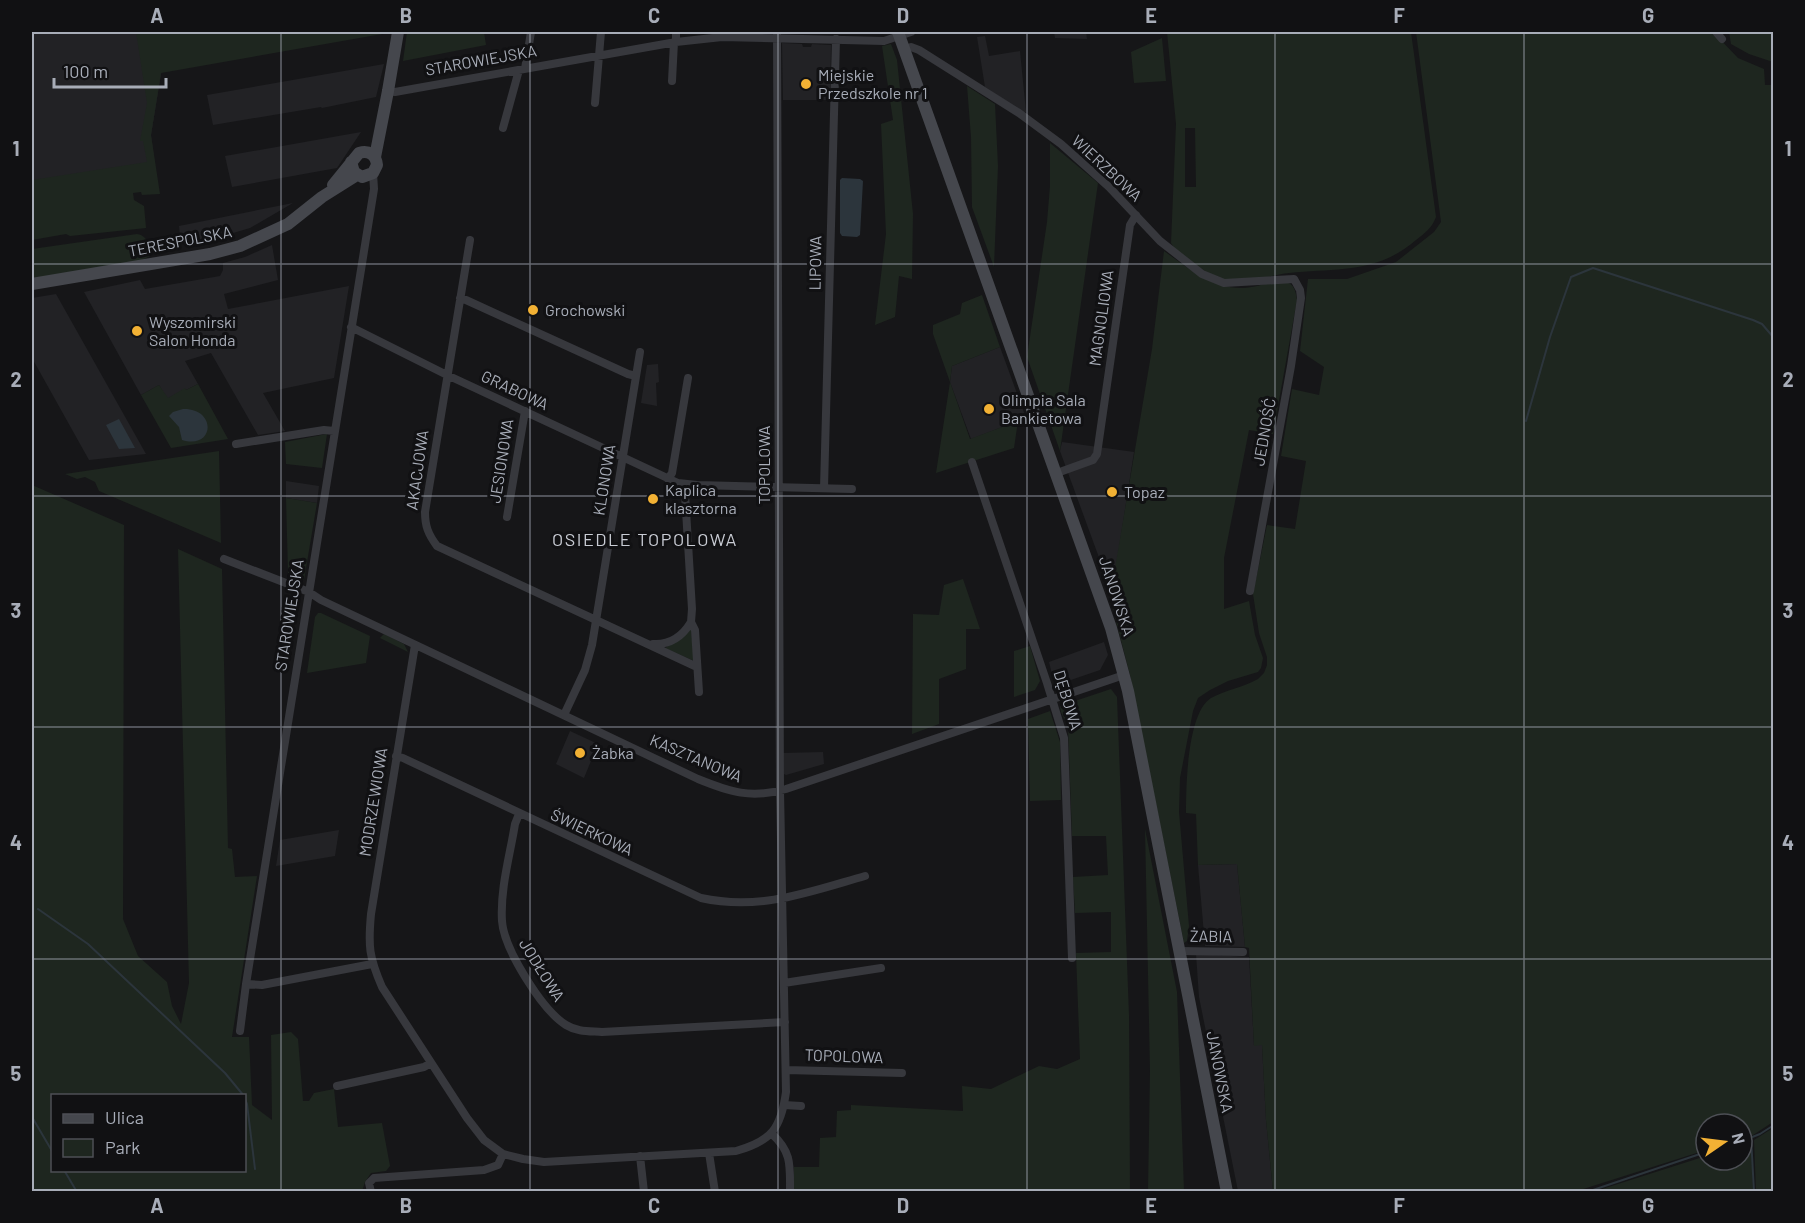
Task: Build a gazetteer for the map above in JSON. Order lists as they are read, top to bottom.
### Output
{
  "streets": {
    "main road": ["TERESPOLSKA", "JANOWSKA"],
    "street": [
      "STAROWIEJSKA",
      "WIERZBOWA",
      "LIPOWA",
      "MAGNOLIOWA",
      "GRABOWA",
      "JEDNOŚĆ",
      "JESIONOWA",
      "TOPOLOWA",
      "AKACJOWA",
      "KLONOWA",
      "DĘBOWA",
      "KASZTANOWA",
      "MODRZEWIOWA",
      "ŚWIERKOWA",
      "ŻABIA",
      "JODŁOWA"
    ]
  },
  "crossings": [
    ["STAROWIEJSKA", "TERESPOLSKA"],
    ["STAROWIEJSKA", "LIPOWA"],
    ["STAROWIEJSKA", "GRABOWA"],
    ["STAROWIEJSKA", "TOPOLOWA"],
    ["STAROWIEJSKA", "JANOWSKA"],
    ["STAROWIEJSKA", "KASZTANOWA"],
    ["WIERZBOWA", "MAGNOLIOWA"],
    ["WIERZBOWA", "JEDNOŚĆ"],
    ["WIERZBOWA", "JANOWSKA"],
    ["LIPOWA", "GRABOWA"],
    ["MAGNOLIOWA", "JANOWSKA"],
    ["GRABOWA", "JESIONOWA"],
    ["GRABOWA", "TOPOLOWA"],
    ["GRABOWA", "AKACJOWA"],
    ["GRABOWA", "KLONOWA"],
    ["TOPOLOWA", "KASZTANOWA"],
    ["TOPOLOWA", "MODRZEWIOWA"],
    ["TOPOLOWA", "ŚWIERKOWA"],
    ["TOPOLOWA", "JODŁOWA"],
    ["AKACJOWA", "KLONOWA"],
    ["KLONOWA", "KASZTANOWA"],
    ["JANOWSKA", "KASZTANOWA"],
    ["JANOWSKA", "ŻABIA"],
    ["DĘBOWA", "KASZTANOWA"],
    ["KASZTANOWA", "MODRZEWIOWA"],
    ["MODRZEWIOWA", "ŚWIERKOWA"],
    ["ŚWIERKOWA", "JODŁOWA"]
  ],
  "districts": ["OSIEDLE TOPOLOWA"],
  "places": [
    "Miejskie Przedszkole nr 1",
    "Grochowski",
    "Wyszomirski Salon Honda",
    "Olimpia Sala Bankietowa",
    "Topaz",
    "Kaplica klasztorna",
    "Żabka"
  ],
  "legend": ["Ulica", "Park"],
  "scale_bar": "100 m",
  "north": "right",
  "grid": {
    "columns": [
      "A",
      "B",
      "C",
      "D",
      "E",
      "F",
      "G"
    ],
    "rows": [
      "1",
      "2",
      "3",
      "4",
      "5"
    ]
  }
}
